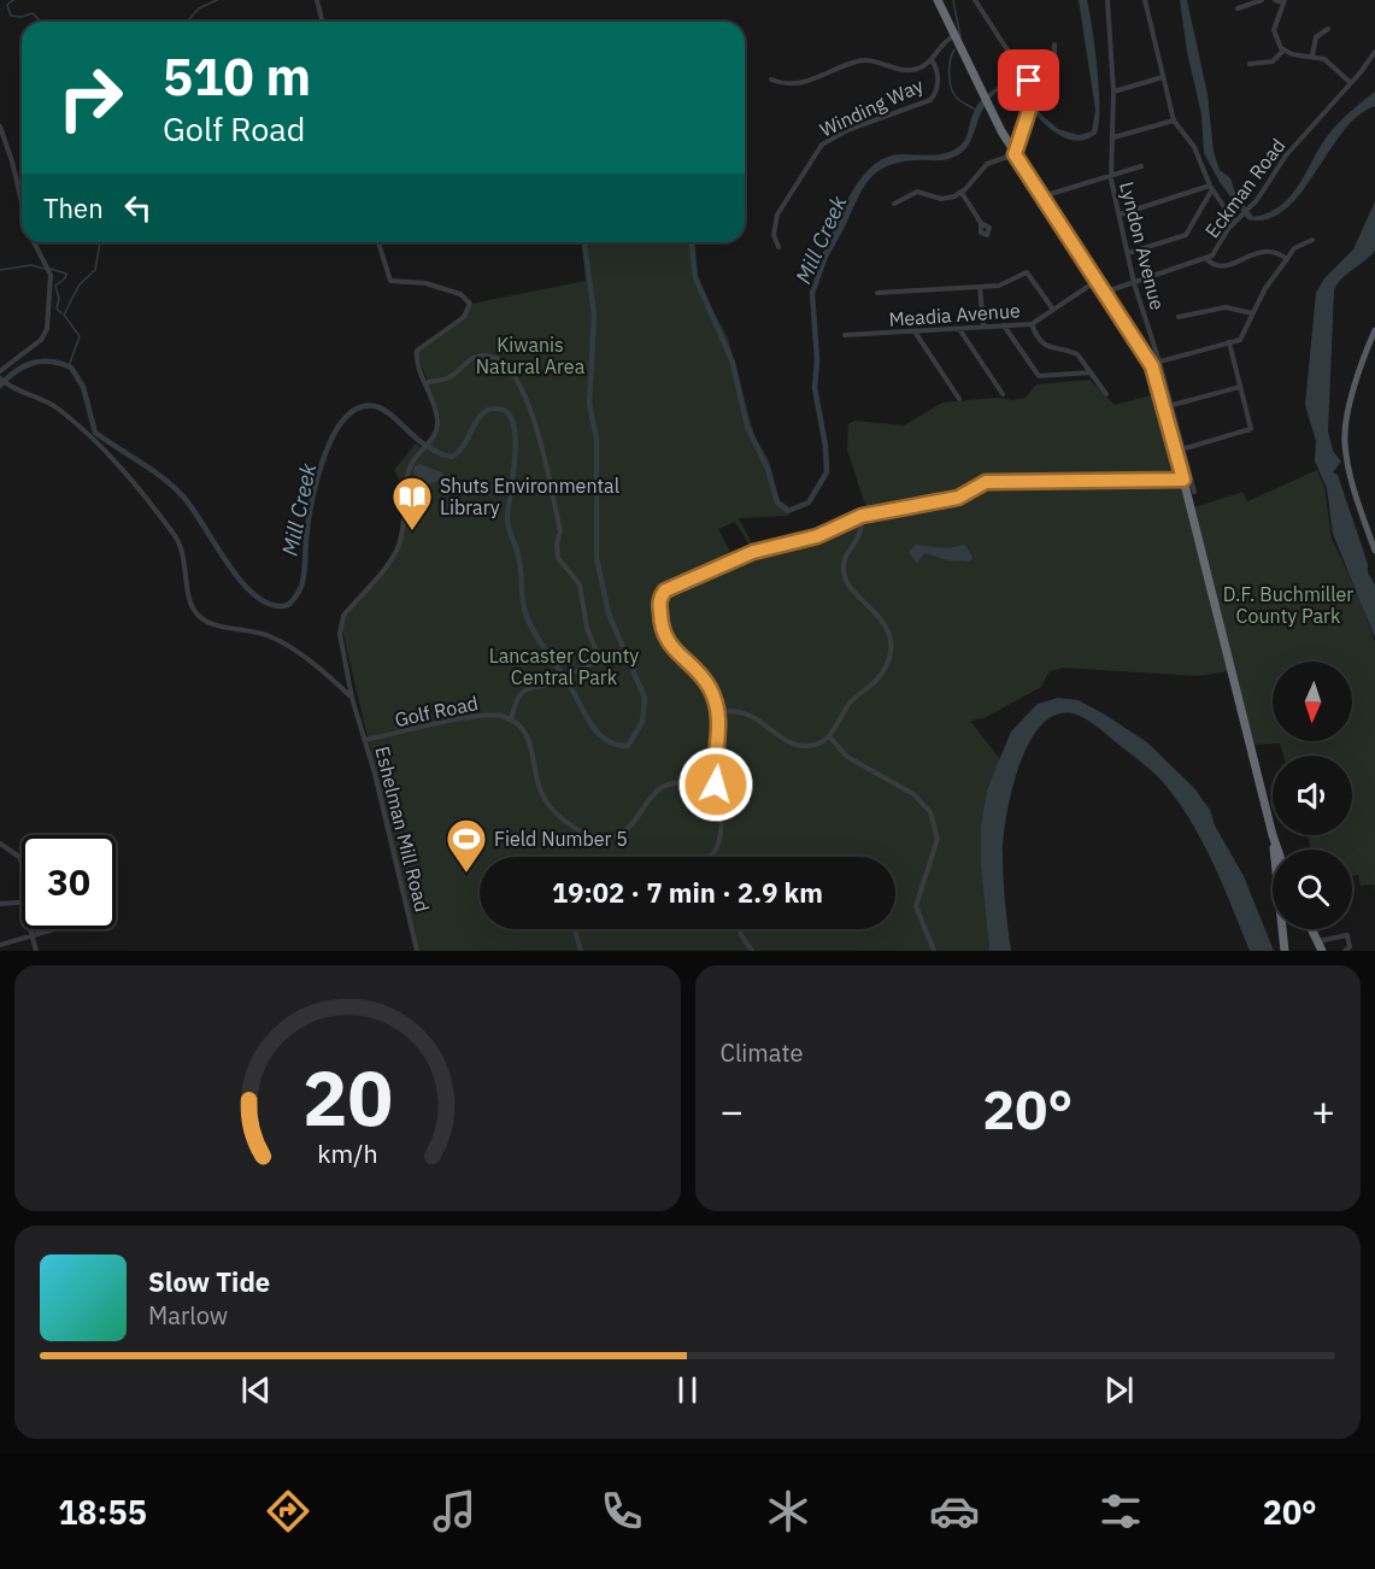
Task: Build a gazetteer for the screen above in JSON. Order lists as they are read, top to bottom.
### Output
{
  "streets": {
    "street": [
      "Winding Way",
      "Eckman Road",
      "Lyndon Avenue",
      "Meadia Avenue",
      "Golf Road",
      "Eshelman Mill Road"
    ]
  },
  "crossings": [
    ["Eckman Road", "Lyndon Avenue"],
    ["Golf Road", "Eshelman Mill Road"]
  ],
  "water": ["Mill Creek"],
  "parks": ["Kiwanis Natural Area", "D.F. Buchmiller County Park", "Lancaster County Central Park"],
  "places": {
    "library": ["Shuts Environmental Library"],
    "sports": ["Field Number 5"]
  },
  "north": "bottom",
  "page": {
    "turn": ["510 m", "Golf Road"],
    "then": "Then",
    "limit": "30",
    "trip": "19:02 · 7 min · 2.9 km",
    "tile": "Climate",
    "heat": ["−", "20°", "+"],
    "song": ["Slow Tide", "Marlow"],
    "tabs": ["18:55", "20°"],
    "gauge": ["20", "km/h"]
  }
}
